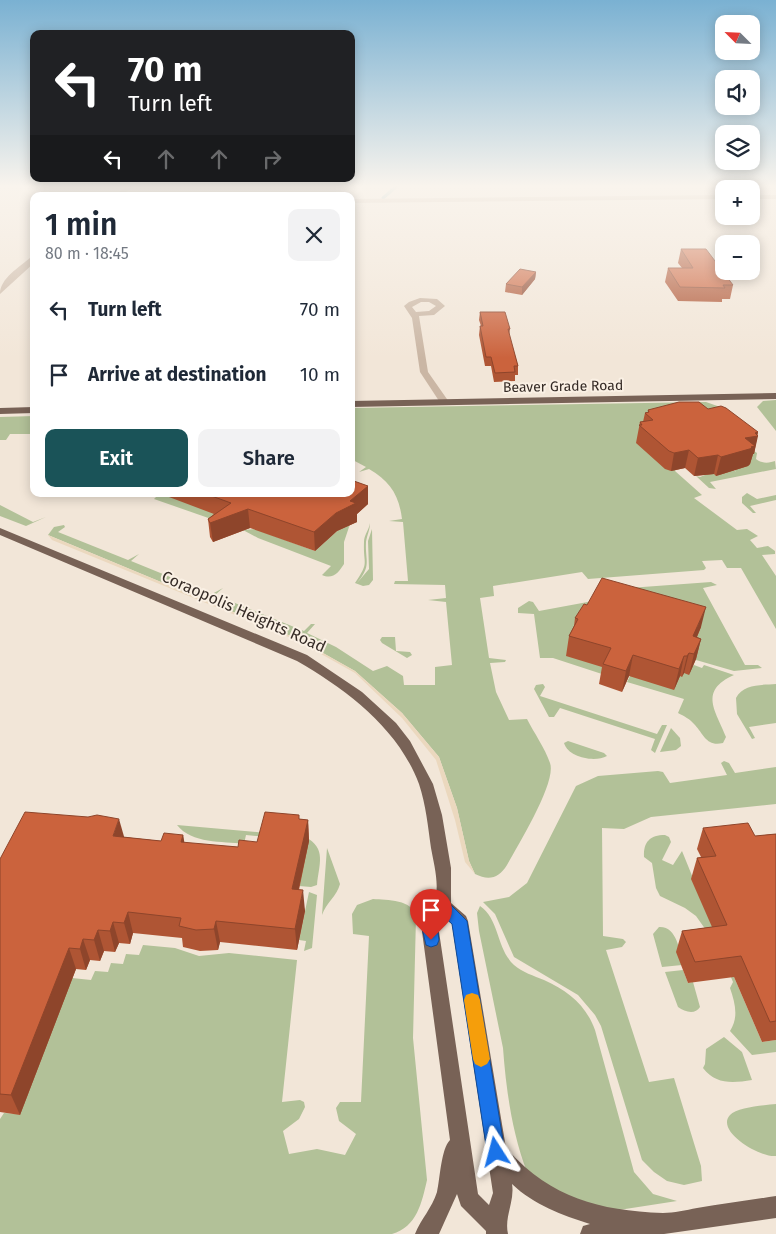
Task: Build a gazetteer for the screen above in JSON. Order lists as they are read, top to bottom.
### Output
{
  "streets": {
    "main road": ["Beaver Grade Road", "Coraopolis Heights Road"]
  },
  "north": "top left",
  "page": {
    "map_buttons": ["+", "−"],
    "turn": ["70 m", "Turn left"],
    "heading": ["1 min", "80 m · 18:45"],
    "list": [
      {
        "name": "Turn left",
        "value": "70 m"
      },
      {
        "name": "Arrive at destination",
        "value": "10 m"
      }
    ],
    "buttons": ["Exit", "Share"]
  }
}
